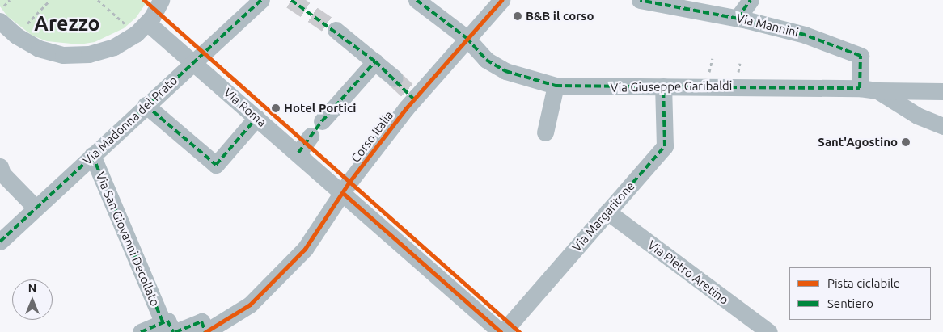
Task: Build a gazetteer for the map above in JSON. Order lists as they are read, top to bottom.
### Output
{
  "streets": {
    "street": [
      "Via Mannini",
      "Via Giuseppe Garibaldi",
      "Via Roma",
      "Via Madonna del Prato",
      "Corso Italia",
      "Via Margaritone",
      "Via San Giovanni Decollato",
      "Via Pietro Aretino"
    ]
  },
  "crossings": [
    ["Via Mannini", "Via Giuseppe Garibaldi"],
    ["Via Giuseppe Garibaldi", "Corso Italia"],
    ["Via Giuseppe Garibaldi", "Via Margaritone"],
    ["Via Roma", "Via Madonna del Prato"],
    ["Via Roma", "Corso Italia"],
    ["Via Roma", "Via Margaritone"],
    ["Via Madonna del Prato", "Via San Giovanni Decollato"],
    ["Via Margaritone", "Via Pietro Aretino"]
  ],
  "districts": ["Arezzo"],
  "places": ["B&B il corso", "Hotel Portici", "Sant'Agostino"],
  "legend": ["Pista ciclabile", "Sentiero"],
  "north": "top"
}
